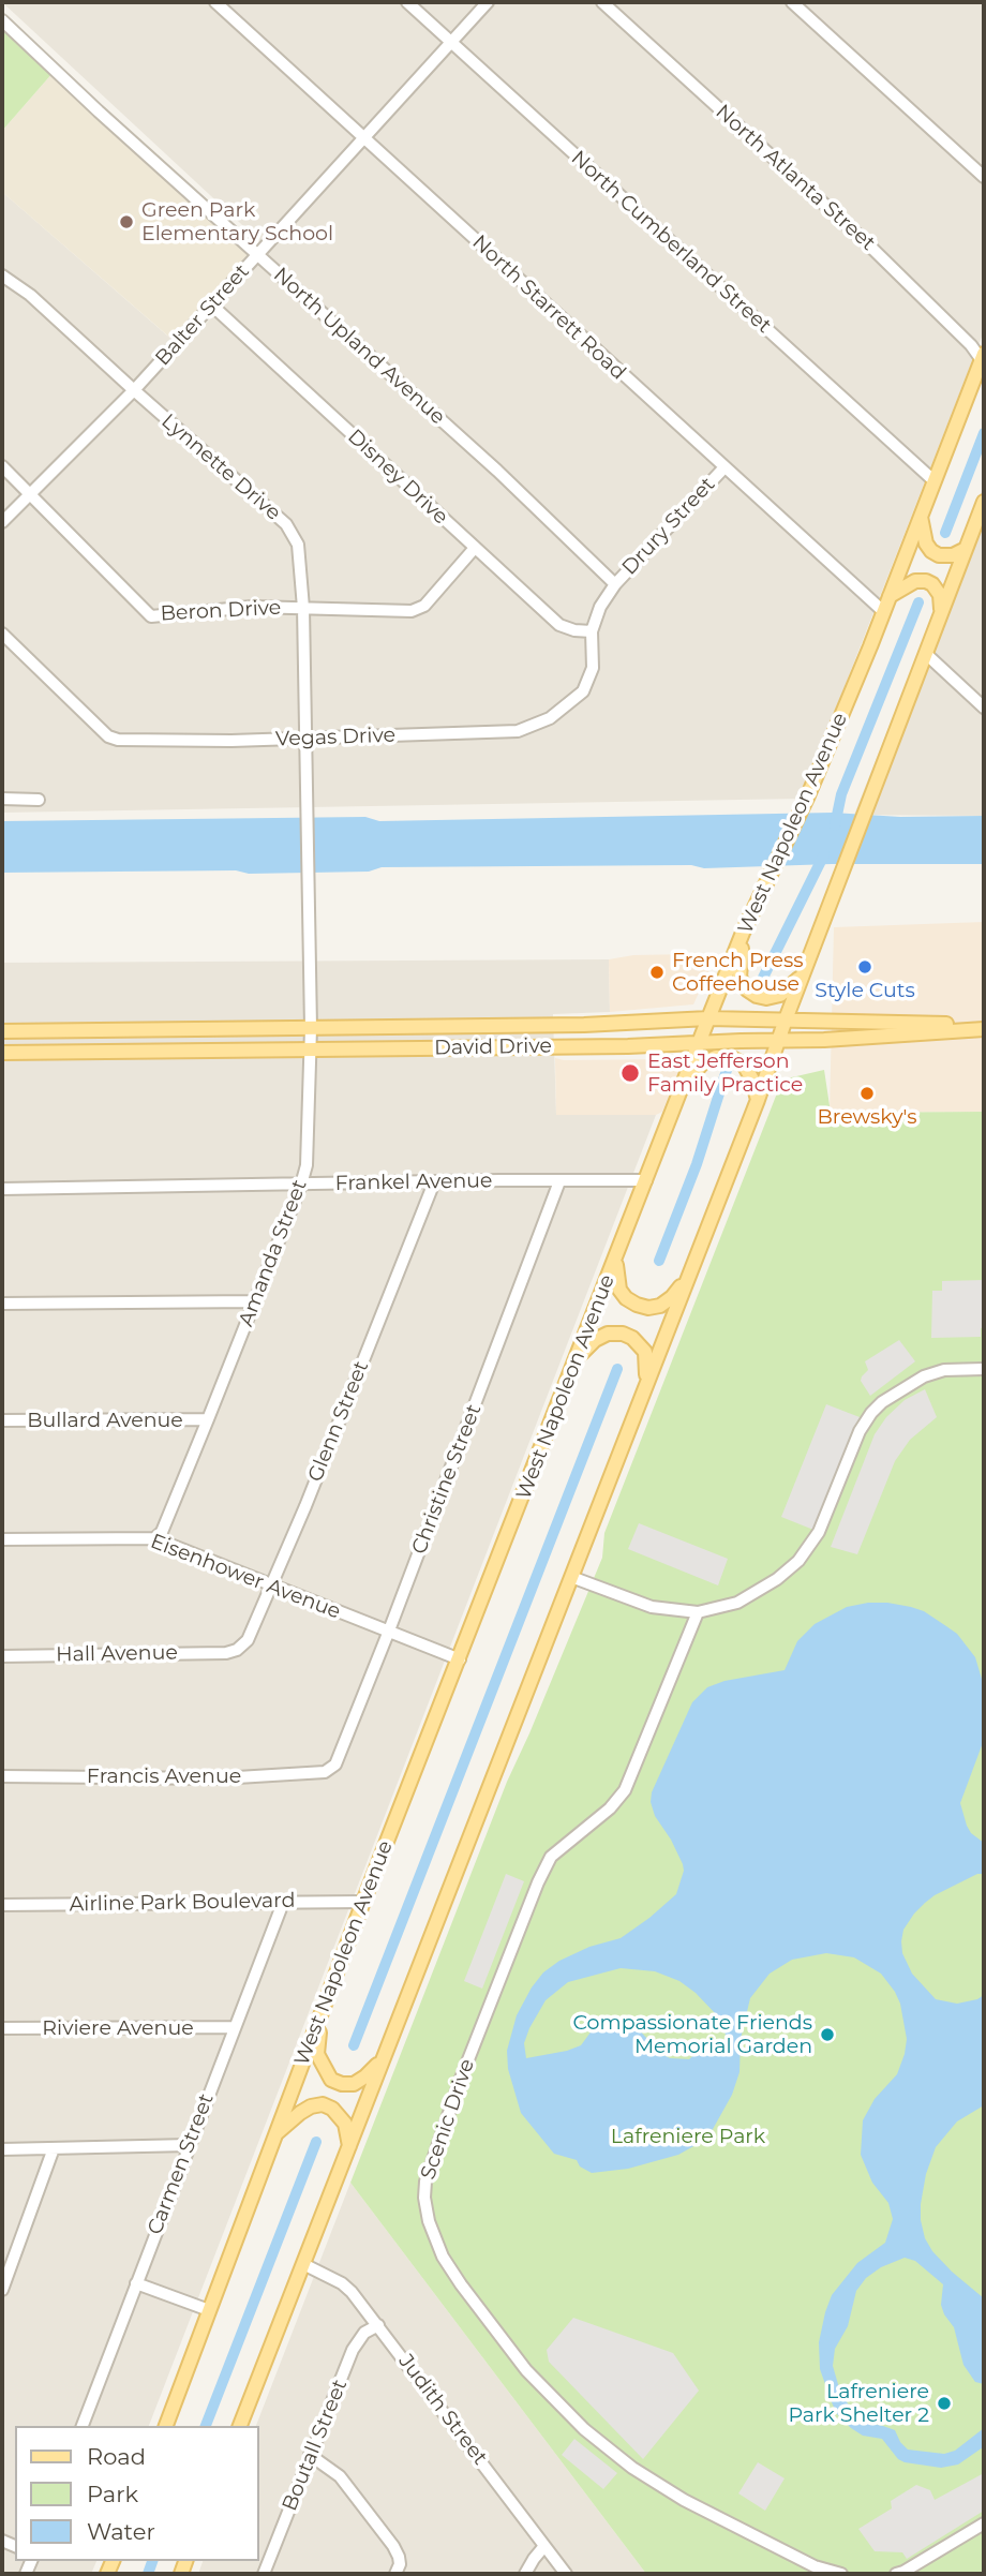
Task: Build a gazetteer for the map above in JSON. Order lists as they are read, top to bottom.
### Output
{
  "streets": {
    "main road": ["West Napoleon Avenue", "David Drive"],
    "street": [
      "North Atlanta Street",
      "North Cumberland Street",
      "North Starrett Road",
      "Balter Street",
      "North Upland Avenue",
      "Lynnette Drive",
      "Disney Drive",
      "Drury Street",
      "Beron Drive",
      "Vegas Drive",
      "Frankel Avenue",
      "Amanda Street",
      "Bullard Avenue",
      "Glenn Street",
      "Christine Street",
      "Eisenhower Avenue",
      "Hall Avenue",
      "Francis Avenue",
      "Airline Park Boulevard",
      "Riviere Avenue",
      "Scenic Drive",
      "Carmen Street",
      "Judith Street",
      "Boutall Street"
    ]
  },
  "crossings": [
    ["North Atlanta Street", "West Napoleon Avenue"],
    ["North Cumberland Street", "Balter Street"],
    ["North Cumberland Street", "West Napoleon Avenue"],
    ["North Starrett Road", "Balter Street"],
    ["North Starrett Road", "Drury Street"],
    ["North Starrett Road", "West Napoleon Avenue"],
    ["Balter Street", "North Upland Avenue"],
    ["Balter Street", "Lynnette Drive"],
    ["Balter Street", "Disney Drive"],
    ["Balter Street", "Beron Drive"],
    ["North Upland Avenue", "Drury Street"],
    ["North Upland Avenue", "Vegas Drive"],
    ["Lynnette Drive", "Beron Drive"],
    ["Lynnette Drive", "Vegas Drive"],
    ["Lynnette Drive", "Amanda Street"],
    ["Disney Drive", "Beron Drive"],
    ["Disney Drive", "Vegas Drive"],
    ["Drury Street", "Vegas Drive"],
    ["West Napoleon Avenue", "David Drive"],
    ["West Napoleon Avenue", "Frankel Avenue"],
    ["West Napoleon Avenue", "Eisenhower Avenue"],
    ["West Napoleon Avenue", "Airline Park Boulevard"],
    ["David Drive", "Amanda Street"],
    ["Frankel Avenue", "Amanda Street"],
    ["Frankel Avenue", "Glenn Street"],
    ["Frankel Avenue", "Christine Street"],
    ["Amanda Street", "Bullard Avenue"],
    ["Amanda Street", "Eisenhower Avenue"],
    ["Glenn Street", "Eisenhower Avenue"],
    ["Glenn Street", "Hall Avenue"],
    ["Christine Street", "Eisenhower Avenue"],
    ["Christine Street", "Francis Avenue"],
    ["Airline Park Boulevard", "Carmen Street"],
    ["Riviere Avenue", "Carmen Street"],
    ["Judith Street", "Boutall Street"]
  ],
  "parks": ["Lafreniere Park"],
  "places": [
    "Green Park Elementary School",
    "Style Cuts",
    "French Press Coffeehouse",
    "East Jefferson Family Practice",
    "Brewsky's",
    "Compassionate Friends Memorial Garden",
    "Lafreniere Park Shelter 2"
  ],
  "legend": ["Road", "Park", "Water"]
}
